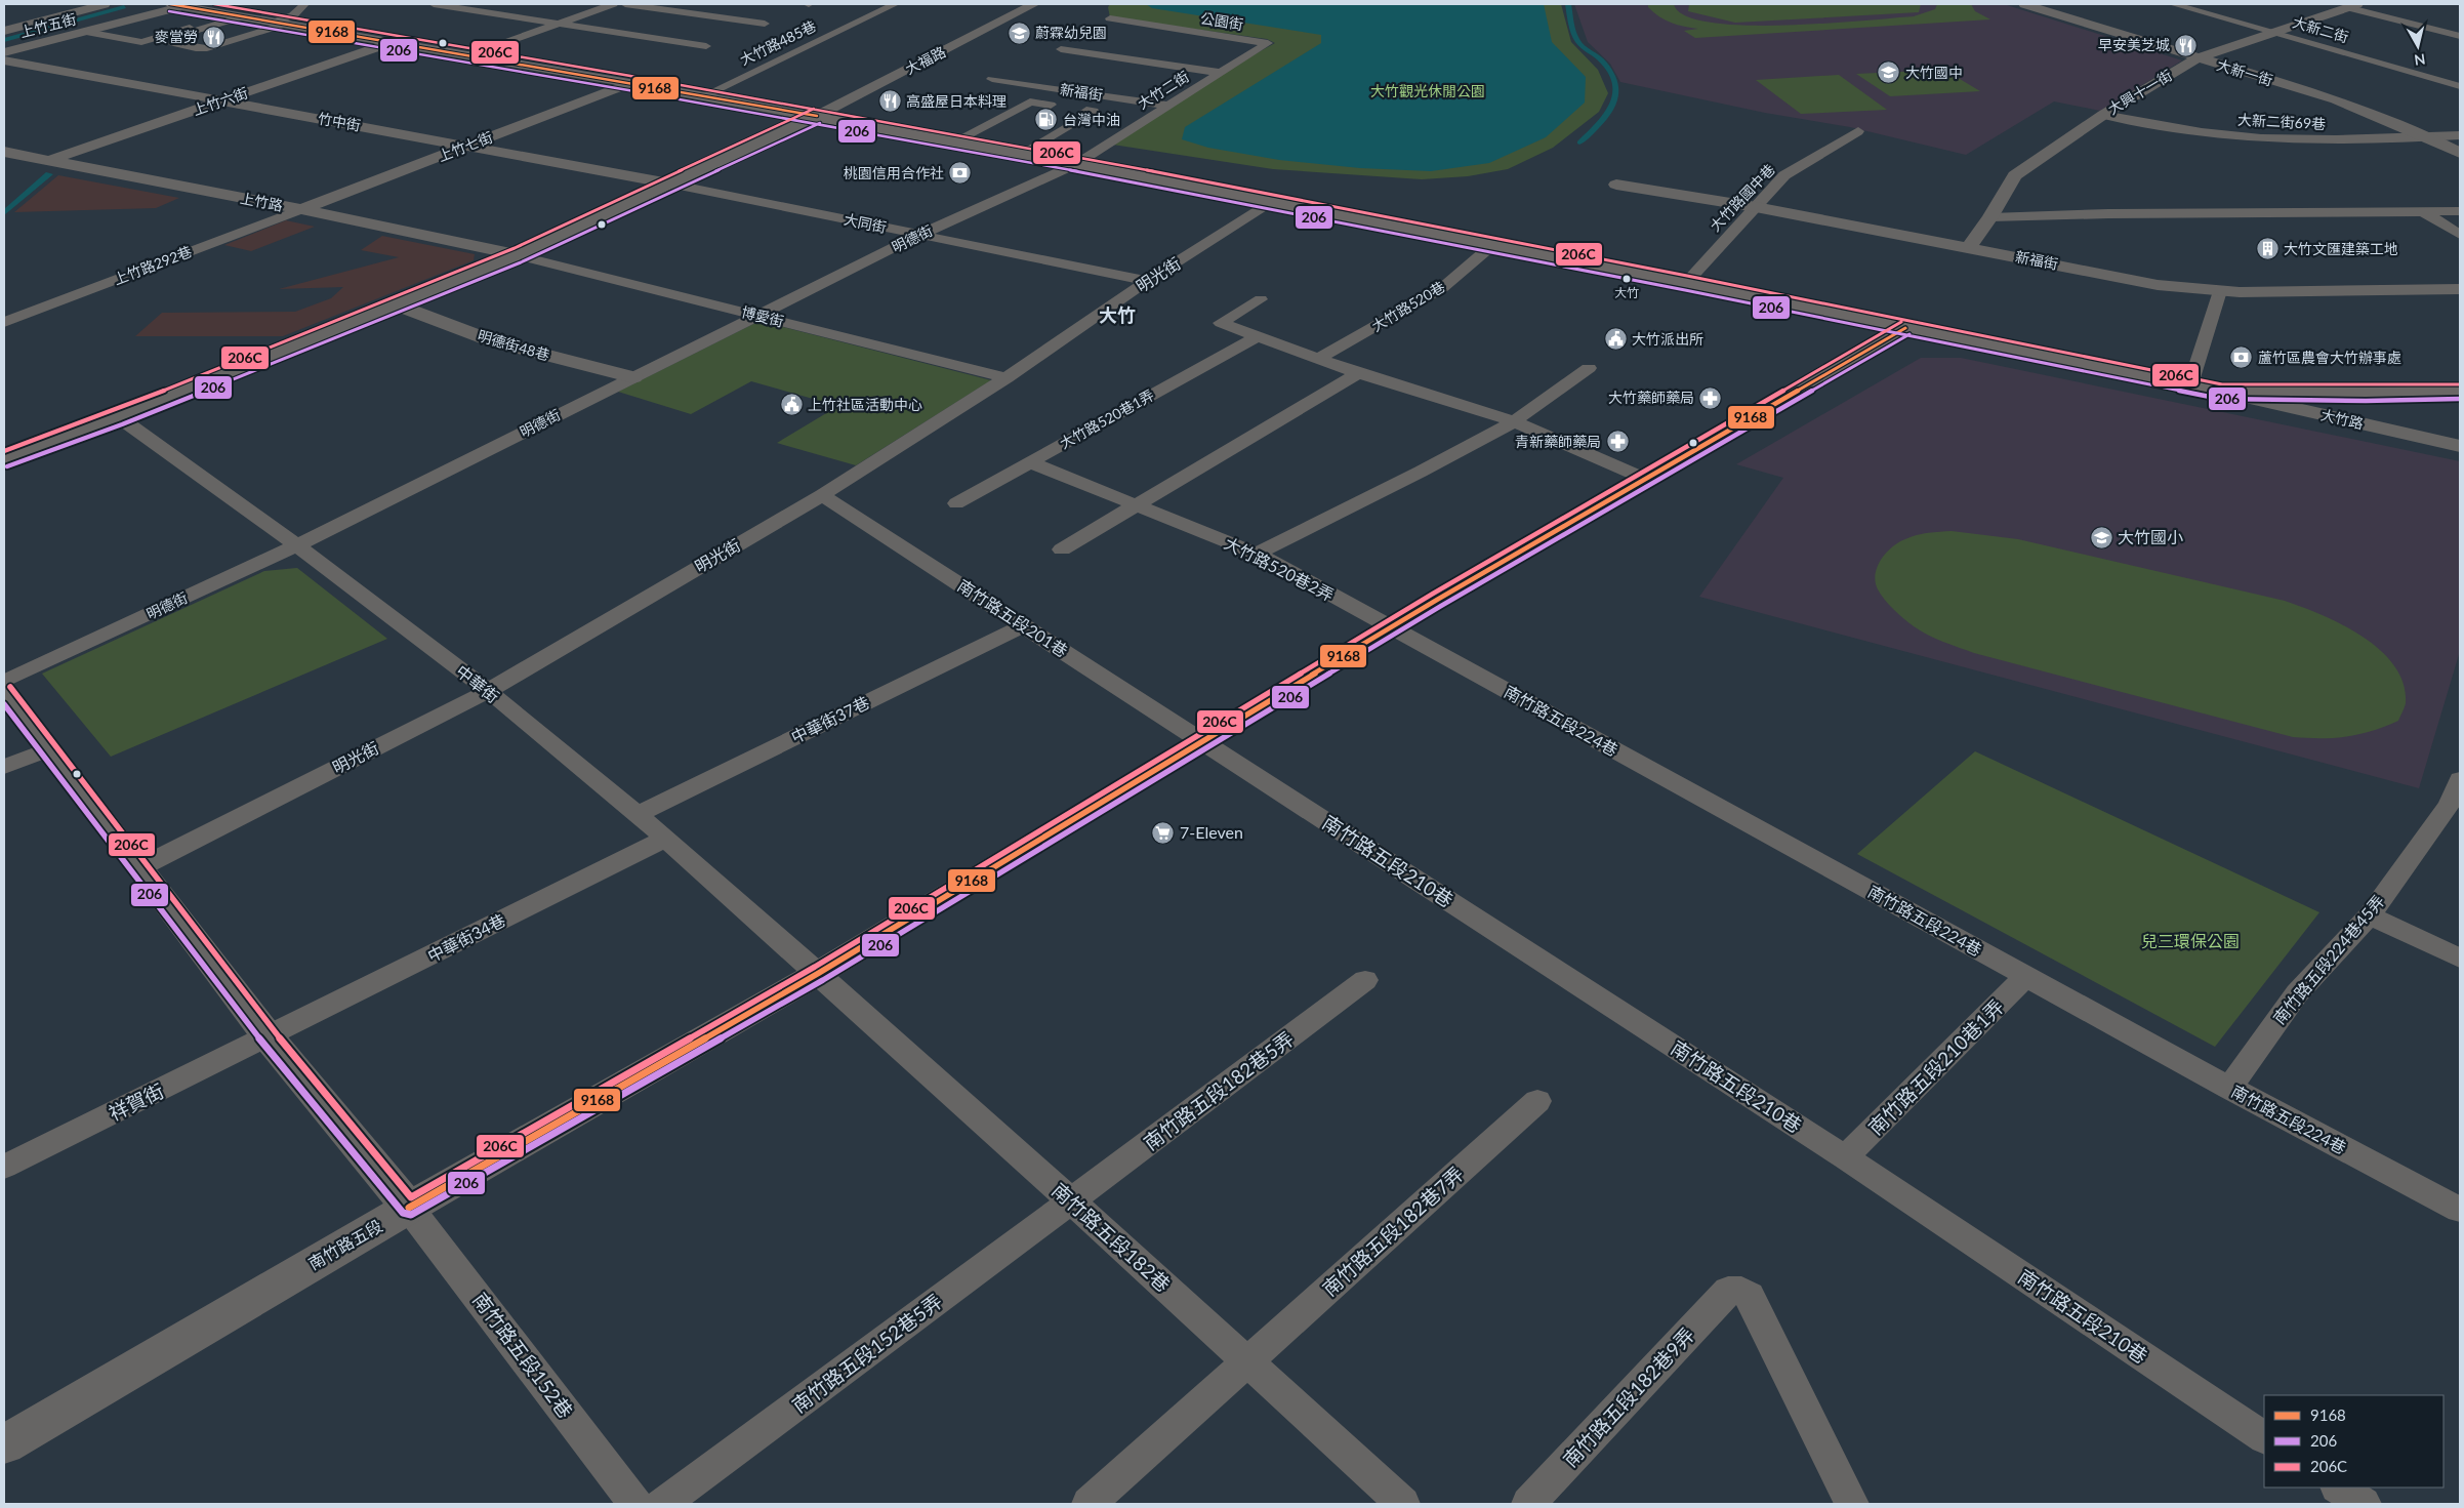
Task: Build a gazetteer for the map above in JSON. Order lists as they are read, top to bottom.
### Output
{
  "streets": {
    "main road": ["大竹路"],
    "street": [
      "上竹五街",
      "大福路",
      "大新一街",
      "新福街",
      "大興十一街",
      "上竹六街",
      "竹中街",
      "上竹七街",
      "上竹路",
      "明德街48巷",
      "南竹路五段"
    ],
    "lane": [
      "公園街",
      "大新二街",
      "大竹路485巷",
      "大竹二街",
      "大新二街69巷",
      "大竹路國中巷",
      "大同街",
      "明德街",
      "上竹路292巷",
      "明光街",
      "大竹路520巷",
      "博愛街",
      "大竹路520巷1弄",
      "大竹路520巷2弄",
      "南竹路五段201巷",
      "中華街",
      "中華街37巷",
      "南竹路五段224巷",
      "南竹路五段210巷",
      "中華街34巷",
      "南竹路五段224巷45弄",
      "南竹路五段210巷1弄",
      "南竹路五段182巷5弄",
      "祥賀街",
      "南竹路五段182巷7弄",
      "南竹路五段182巷",
      "南竹路五段152巷5弄",
      "南竹路五段152巷",
      "南竹路五段182巷9弄"
    ]
  },
  "crossings": [
    ["公園街", "大竹二街"],
    ["上竹五街", "大竹路"],
    ["大新二街", "大興十一街"],
    ["大竹路485巷", "大竹路"],
    ["大福路", "竹中街"],
    ["大福路", "上竹路"],
    ["大福路", "大同街"],
    ["大福路", "博愛街"],
    ["大福路", "明德街48巷"],
    ["大福路", "大竹路"],
    ["大福路", "中華街"],
    ["大新一街", "大興十一街"],
    ["大新一街", "大新二街69巷"],
    ["大竹二街", "新福街"],
    ["大竹二街", "明德街"],
    ["大竹二街", "大竹路"],
    ["新福街", "大興十一街"],
    ["新福街", "大竹路國中巷"],
    ["大興十一街", "大新二街69巷"],
    ["上竹六街", "竹中街"],
    ["上竹六街", "上竹路"],
    ["上竹六街", "大竹路"],
    ["竹中街", "上竹七街"],
    ["竹中街", "大同街"],
    ["上竹七街", "上竹路"],
    ["上竹七街", "上竹路292巷"],
    ["上竹七街", "大竹路"],
    ["大竹路國中巷", "大竹路"],
    ["上竹路", "上竹路292巷"],
    ["上竹路", "博愛街"],
    ["大同街", "明德街"],
    ["大同街", "明光街"],
    ["明德街", "博愛街"],
    ["明德街", "明德街48巷"],
    ["明德街", "大竹路"],
    ["明德街", "中華街"],
    ["明光街", "博愛街"],
    ["明光街", "大竹路"],
    ["明光街", "南竹路五段201巷"],
    ["明光街", "中華街"],
    ["大竹路520巷", "大竹路"],
    ["大竹路520巷1弄", "大竹路520巷2弄"],
    ["大竹路", "南竹路五段"],
    ["大竹路520巷2弄", "南竹路五段224巷"],
    ["大竹路520巷2弄", "南竹路五段"],
    ["南竹路五段201巷", "中華街37巷"],
    ["南竹路五段201巷", "南竹路五段210巷"],
    ["南竹路五段201巷", "南竹路五段"],
    ["中華街", "中華街37巷"],
    ["中華街", "中華街34巷"],
    ["中華街", "南竹路五段182巷"],
    ["中華街", "南竹路五段"],
    ["南竹路五段224巷", "南竹路五段224巷45弄"],
    ["南竹路五段224巷", "南竹路五段210巷1弄"],
    ["南竹路五段224巷", "南竹路五段"],
    ["南竹路五段210巷", "南竹路五段210巷1弄"],
    ["南竹路五段210巷", "南竹路五段"],
    ["中華街34巷", "祥賀街"],
    ["南竹路五段182巷5弄", "南竹路五段182巷"],
    ["南竹路五段182巷5弄", "南竹路五段152巷5弄"],
    ["南竹路五段182巷7弄", "南竹路五段182巷"],
    ["南竹路五段182巷", "南竹路五段"],
    ["南竹路五段182巷", "南竹路五段152巷5弄"],
    ["南竹路五段", "南竹路五段152巷"]
  ],
  "districts": ["大竹"],
  "parks": ["大竹觀光休閒公園", "兒三環保公園"],
  "places": {
    "school or university": ["蔚霖幼兒園", "大竹國中", "大竹國小"],
    "restaurant": ["麥當勞", "早安美芝城", "高盛屋日本料理"],
    "fuel station": ["台灣中油"],
    "bank": ["桃園信用合作社", "蘆竹區農會大竹辦事處"],
    "building": ["大竹文匯建築工地"],
    "other": ["大竹"],
    "public building": ["大竹派出所", "上竹社區活動中心"],
    "pharmacy": ["大竹藥師藥局", "青新藥師藥局"],
    "supermarket": ["7-Eleven"]
  },
  "lines": ["transit line 9168", "transit line 206C", "transit line 206"],
  "legend": ["9168", "206", "206C"],
  "north": "bottom"
}
